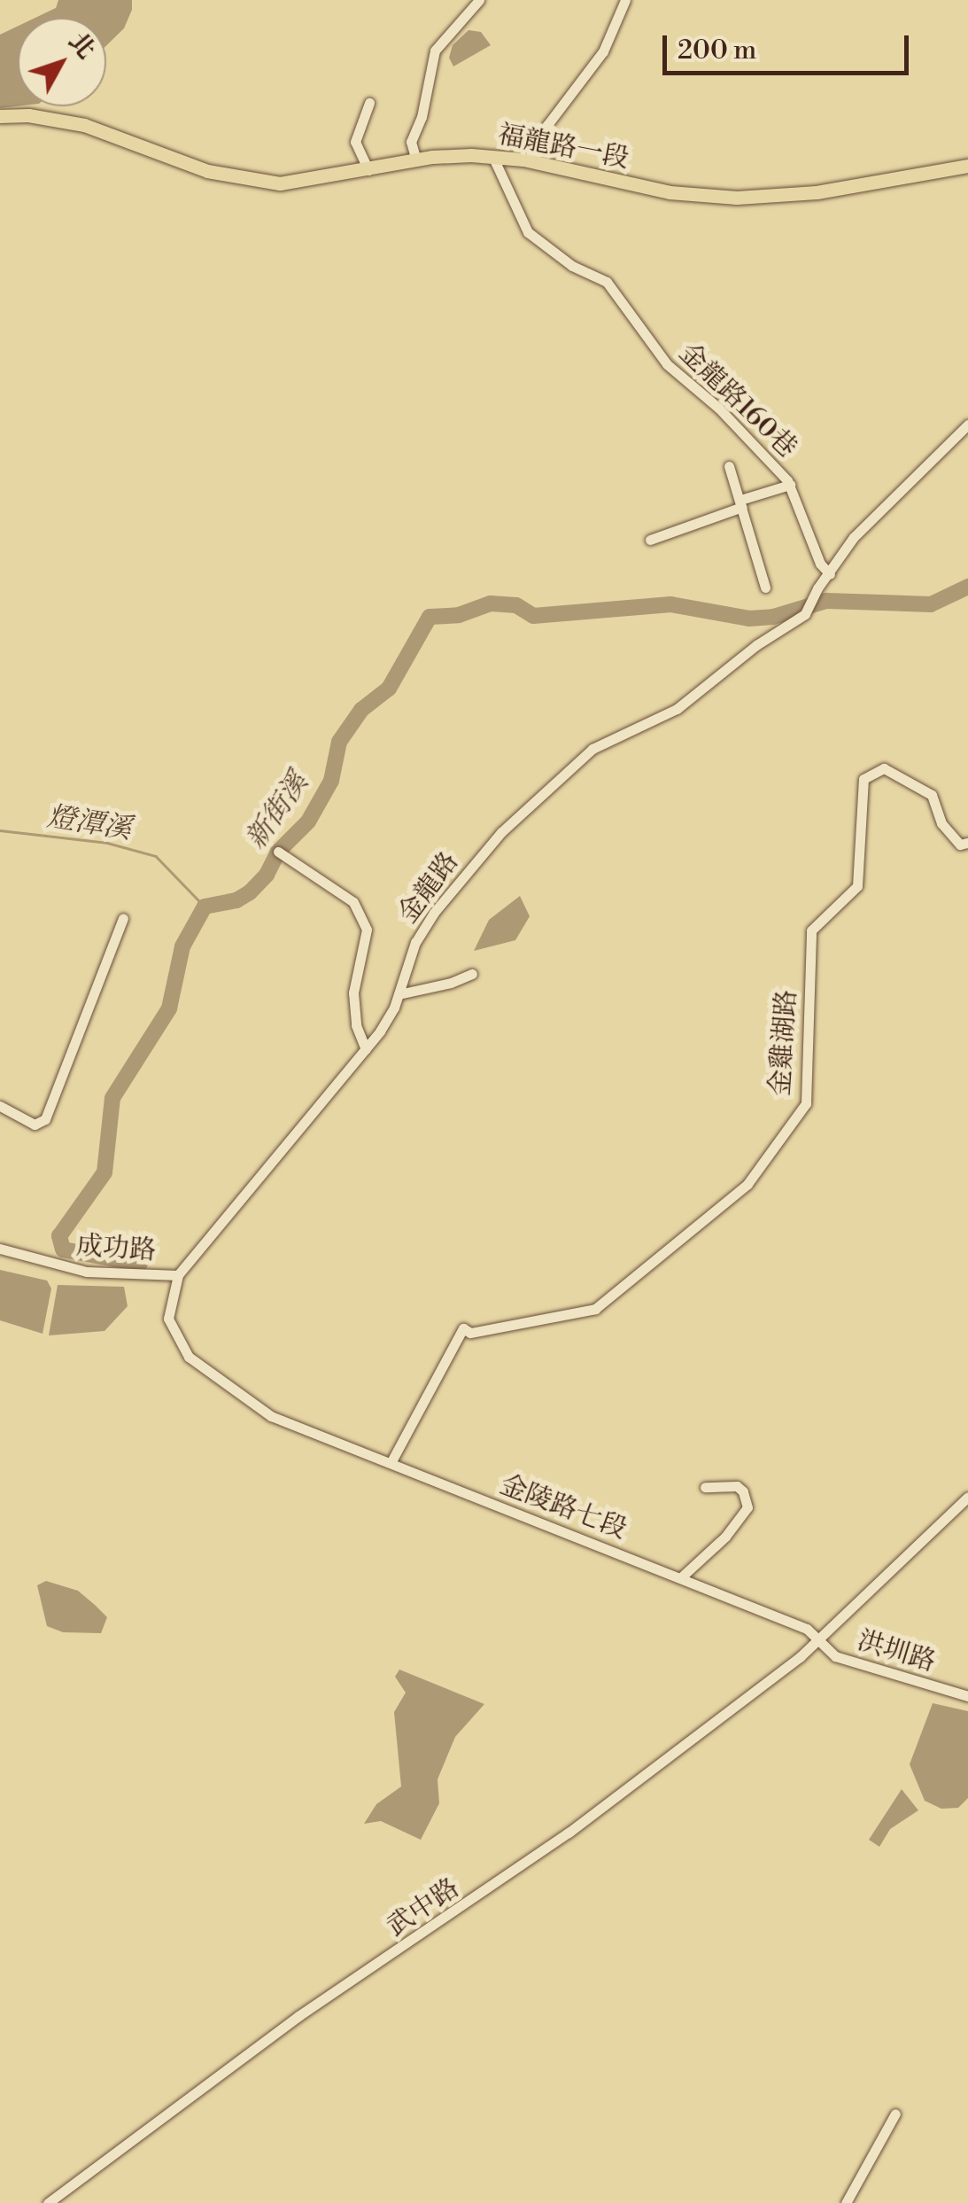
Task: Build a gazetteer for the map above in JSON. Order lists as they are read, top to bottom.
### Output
{
  "streets": {
    "main road": ["福龍路一段"],
    "street": [
      "金龍路160巷",
      "金龍路",
      "金雞湖路",
      "成功路",
      "金陵路七段",
      "洪圳路",
      "武中路"
    ]
  },
  "crossings": [
    ["福龍路一段", "金龍路160巷"],
    ["金龍路160巷", "金龍路"],
    ["金龍路", "成功路"],
    ["金龍路", "金陵路七段"],
    ["金雞湖路", "金陵路七段"],
    ["成功路", "金陵路七段"],
    ["金陵路七段", "洪圳路"],
    ["金陵路七段", "武中路"],
    ["洪圳路", "武中路"]
  ],
  "water": ["新街溪", "燈潭溪"],
  "scale_bar": "200 m",
  "north": "top right"
}
